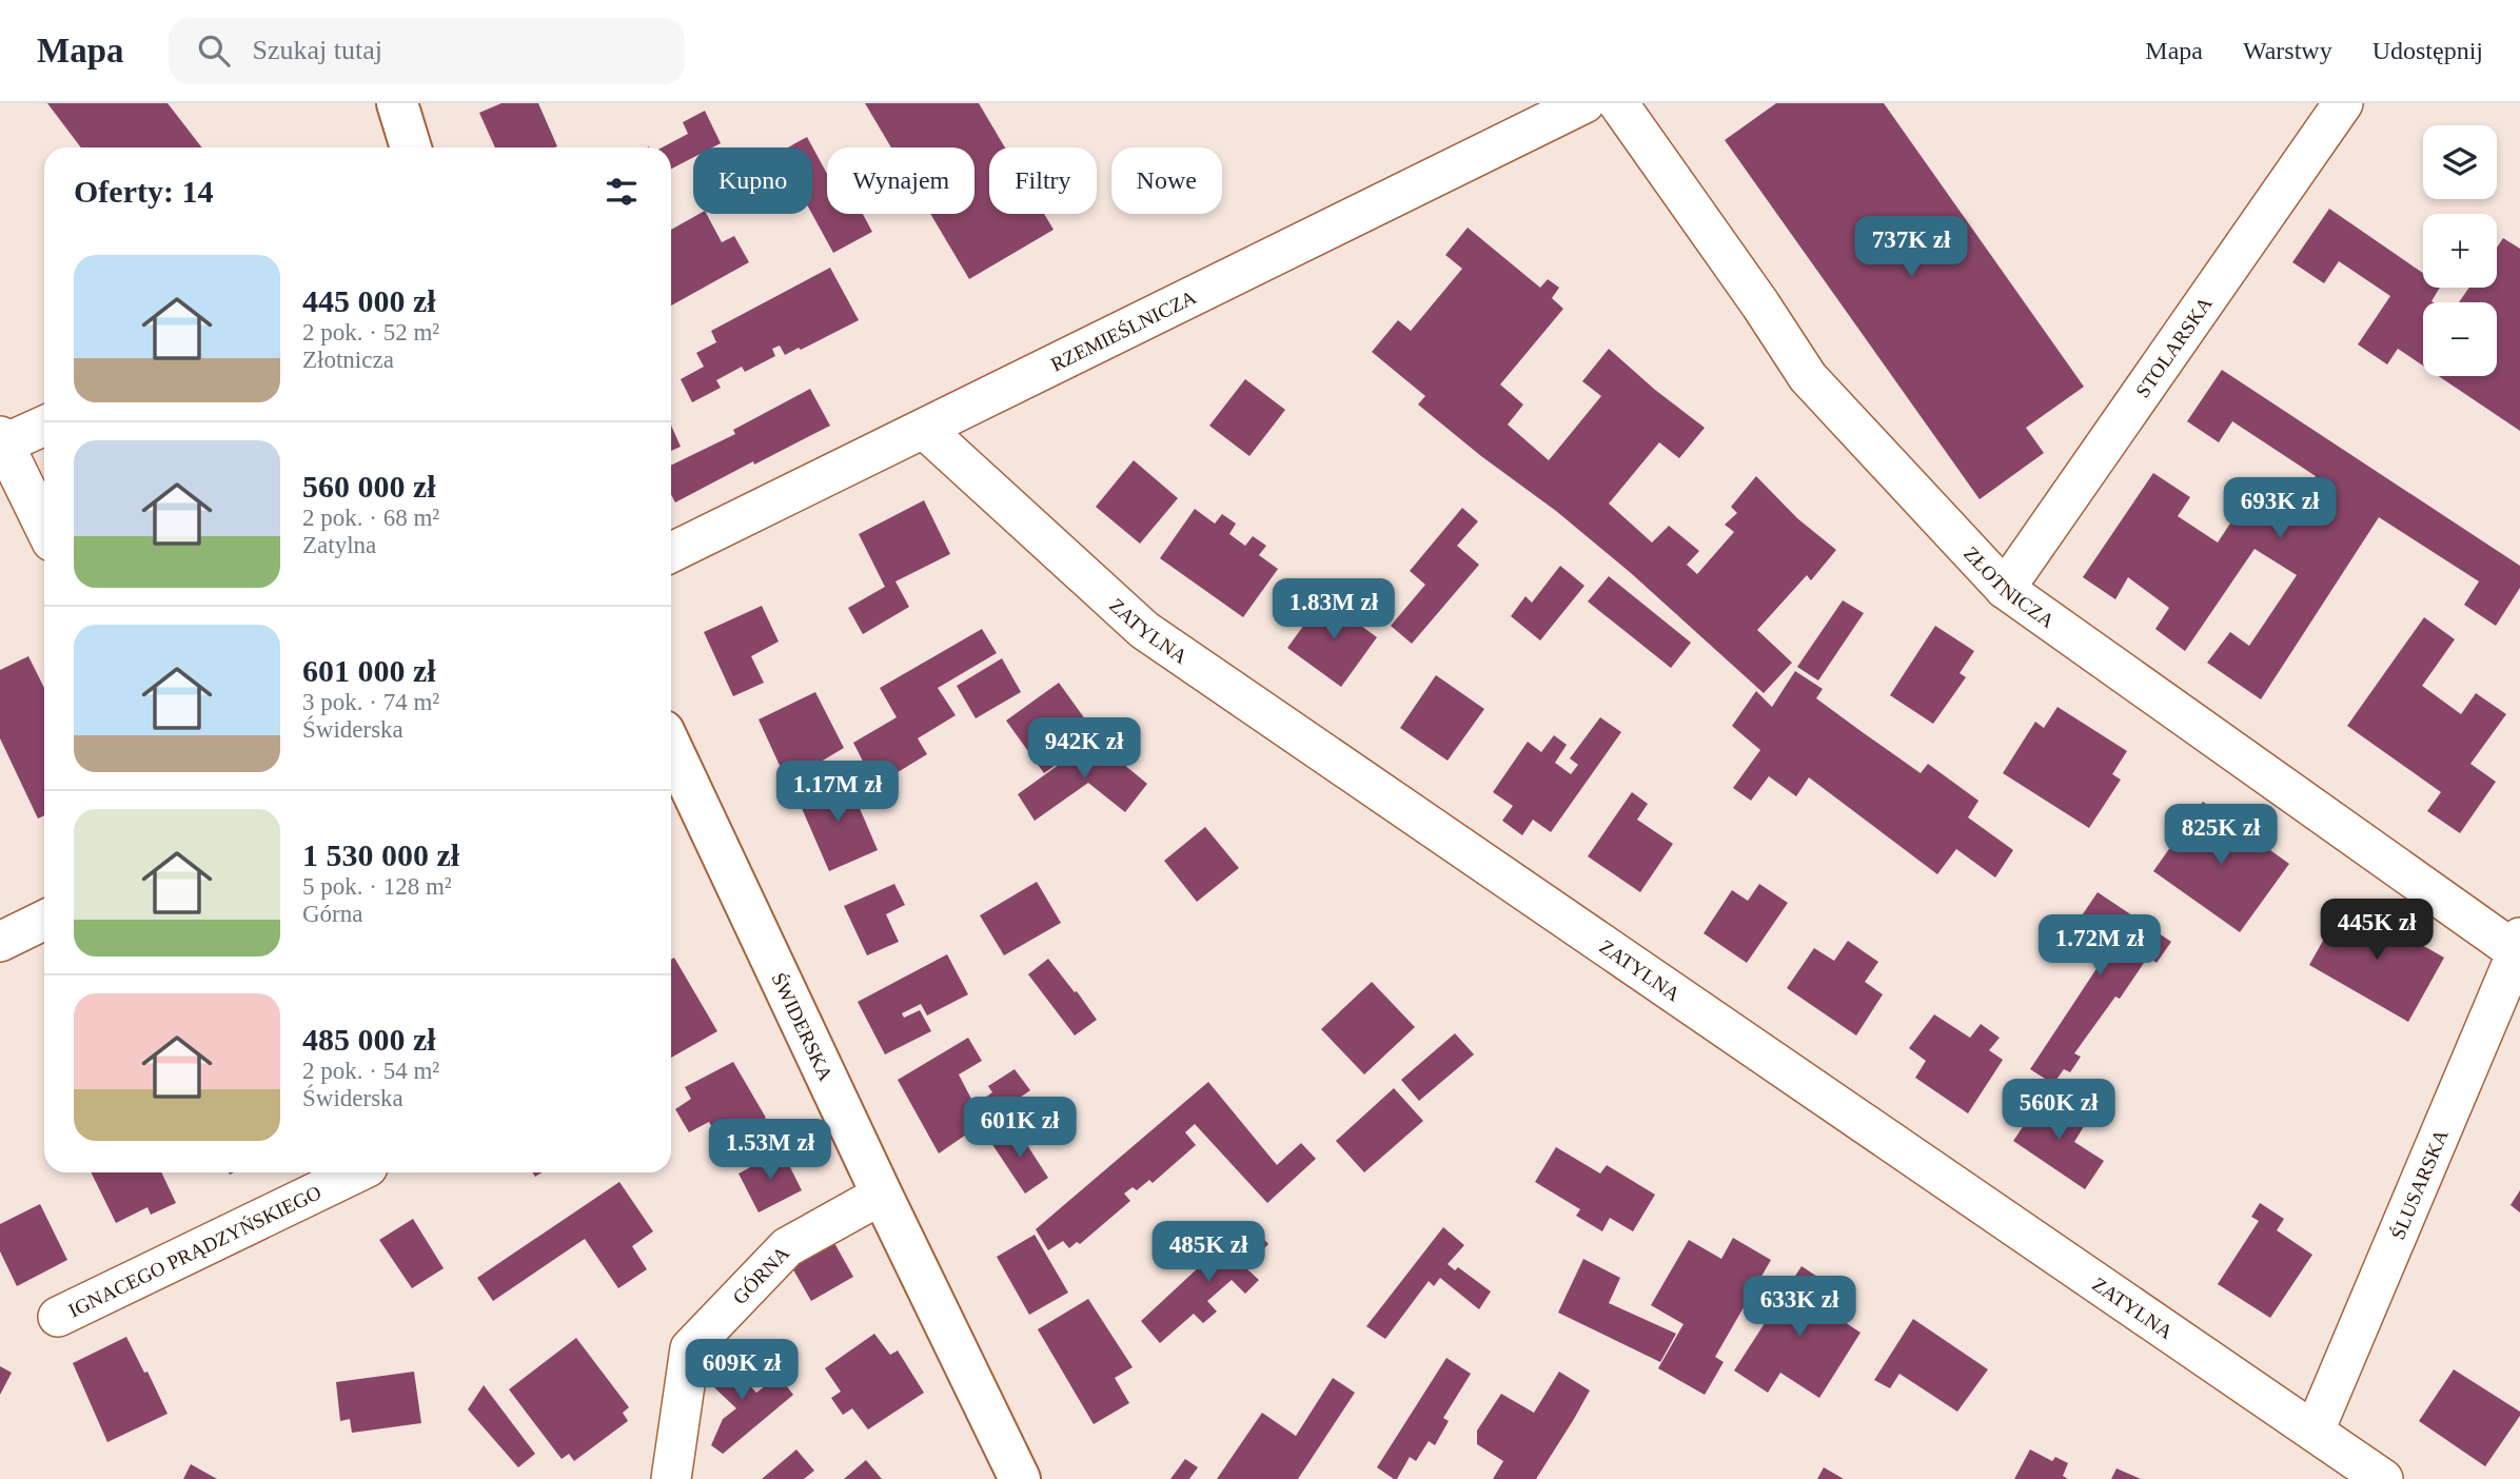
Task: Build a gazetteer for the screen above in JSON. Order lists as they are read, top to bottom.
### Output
{
  "streets": {
    "street": [
      "RZEMIEŚLNICZA",
      "STOLARSKA",
      "ZŁOTNICZA",
      "ZATYLNA",
      "ŚWIDERSKA",
      "ŚLUSARSKA",
      "IGNACEGO PRĄDZYŃSKIEGO",
      "GÓRNA"
    ]
  },
  "crossings": [
    ["RZEMIEŚLNICZA", "ZATYLNA"],
    ["STOLARSKA", "ZŁOTNICZA"],
    ["ZŁOTNICZA", "ŚLUSARSKA"],
    ["ZATYLNA", "ŚLUSARSKA"],
    ["ŚWIDERSKA", "GÓRNA"]
  ],
  "page": {
    "header": "Mapa",
    "search": "Szukaj tutaj",
    "nav": ["Mapa", "Warstwy", "Udostępnij"],
    "map_buttons": ["+", "−"],
    "chip": [
      "Kupno",
      "Wynajem",
      "Filtry",
      "Nowe"
    ],
    "heading": "Oferty: 14",
    "price": [
      "737K zł",
      "693K zł",
      "1.83M zł",
      "942K zł",
      "1.17M zł",
      "825K zł",
      "445K zł",
      "1.72M zł",
      "560K zł",
      "601K zł",
      "1.53M zł",
      "485K zł",
      "633K zł",
      "609K zł"
    ],
    "list": [
      {
        "name": "445 000 zł",
        "note": "2 pok. · 52 m² · Złotnicza"
      },
      {
        "name": "560 000 zł",
        "note": "2 pok. · 68 m² · Zatylna"
      },
      {
        "name": "601 000 zł",
        "note": "3 pok. · 74 m² · Świderska"
      },
      {
        "name": "1 530 000 zł",
        "note": "5 pok. · 128 m² · Górna"
      },
      {
        "name": "485 000 zł",
        "note": "2 pok. · 54 m² · Świderska"
      }
    ]
  }
}
